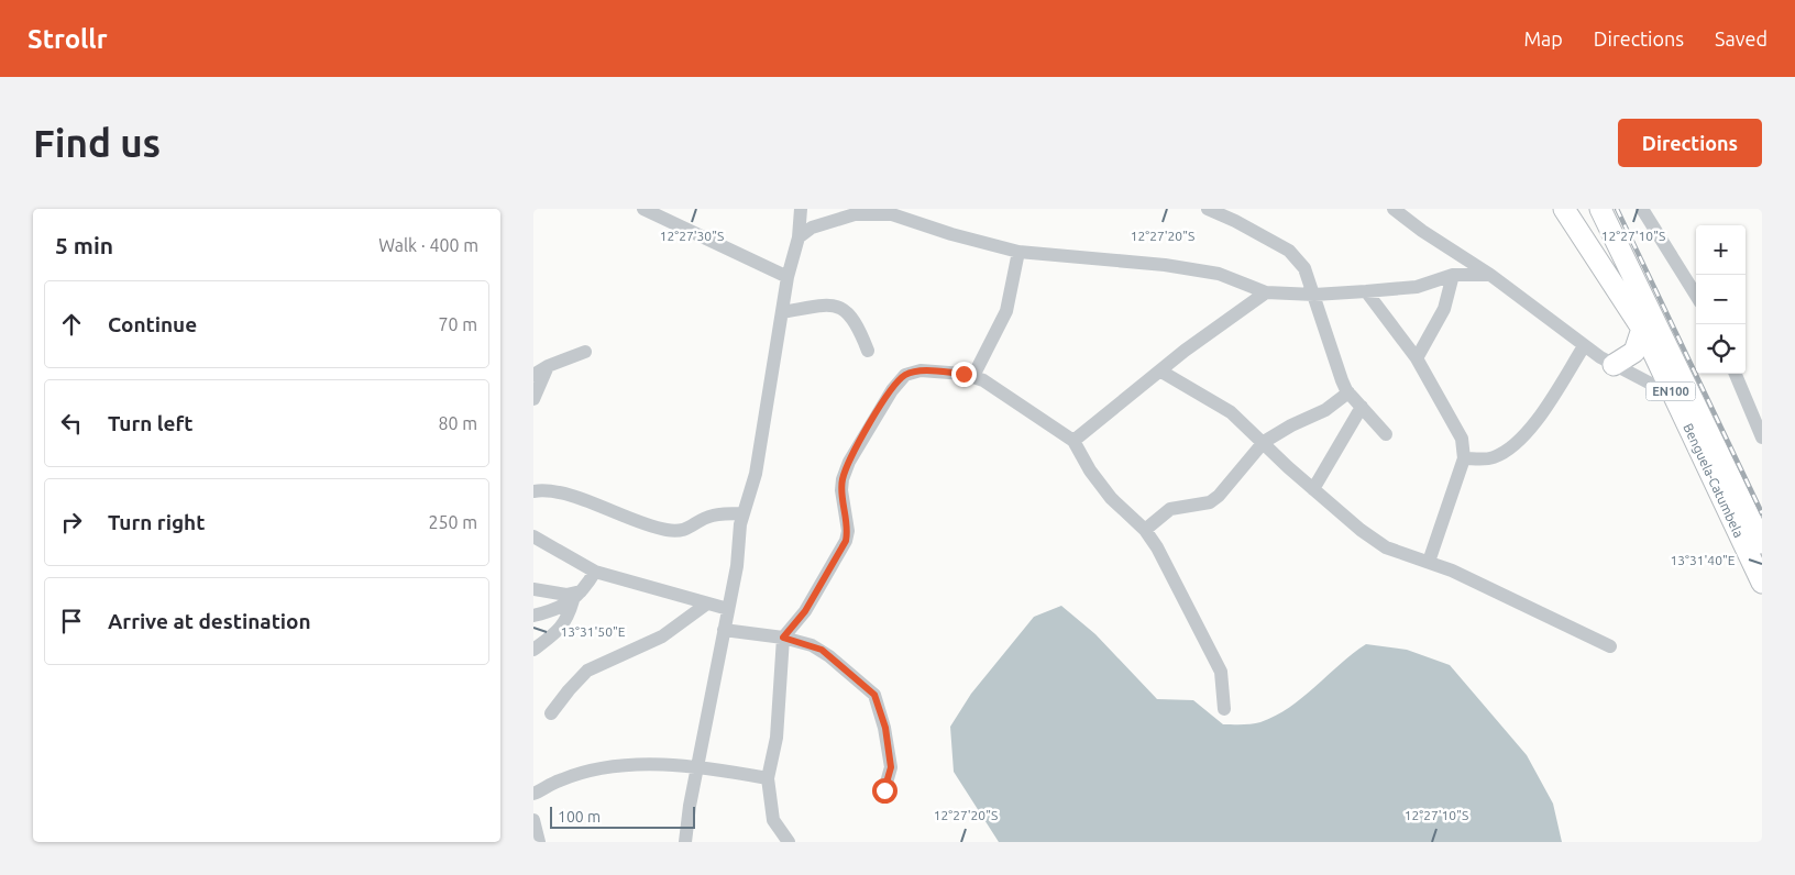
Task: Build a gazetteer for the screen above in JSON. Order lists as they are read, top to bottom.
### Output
{
  "streets": {
    "highway": ["EN100", "Benguela-Catumbela"]
  },
  "scale_bar": "100 m",
  "page": {
    "header": "Strollr",
    "nav": ["Map", "Directions", "Saved"],
    "buttons": "Directions",
    "title": "Find us",
    "heading": ["5 min", "Walk · 400 m"],
    "map_buttons": ["+", "−"],
    "list": [
      ["Continue", "70 m"],
      ["Turn left", "80 m"],
      ["Turn right", "250 m"],
      "Arrive at destination"
    ],
    "scale": "100 m"
  },
  "coordinates": [
    "12°27'30\"S",
    "12°27'20\"S",
    "12°27'10\"S",
    "13°31'40\"E",
    "13°31'50\"E"
  ]
}
